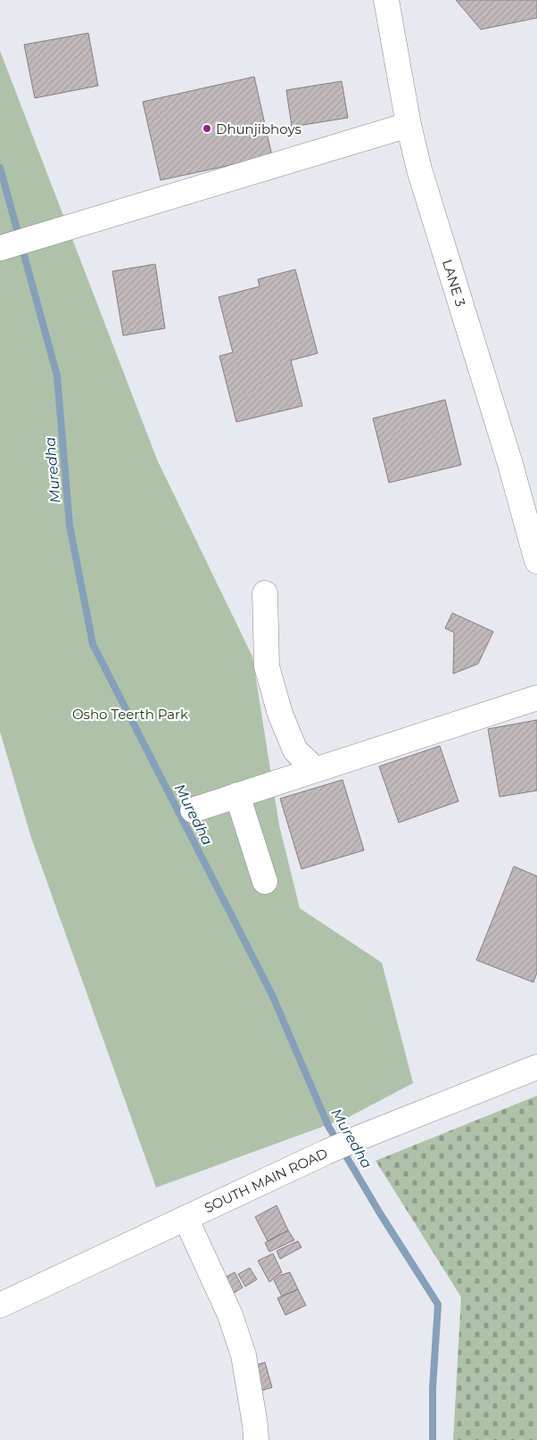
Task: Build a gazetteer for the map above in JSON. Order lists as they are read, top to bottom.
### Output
{
  "streets": {
    "street": ["LANE 3", "SOUTH MAIN ROAD"]
  },
  "water": ["Muredha"],
  "parks": ["Osho Teerth Park"],
  "places": ["Dhunjibhoys"]
}
